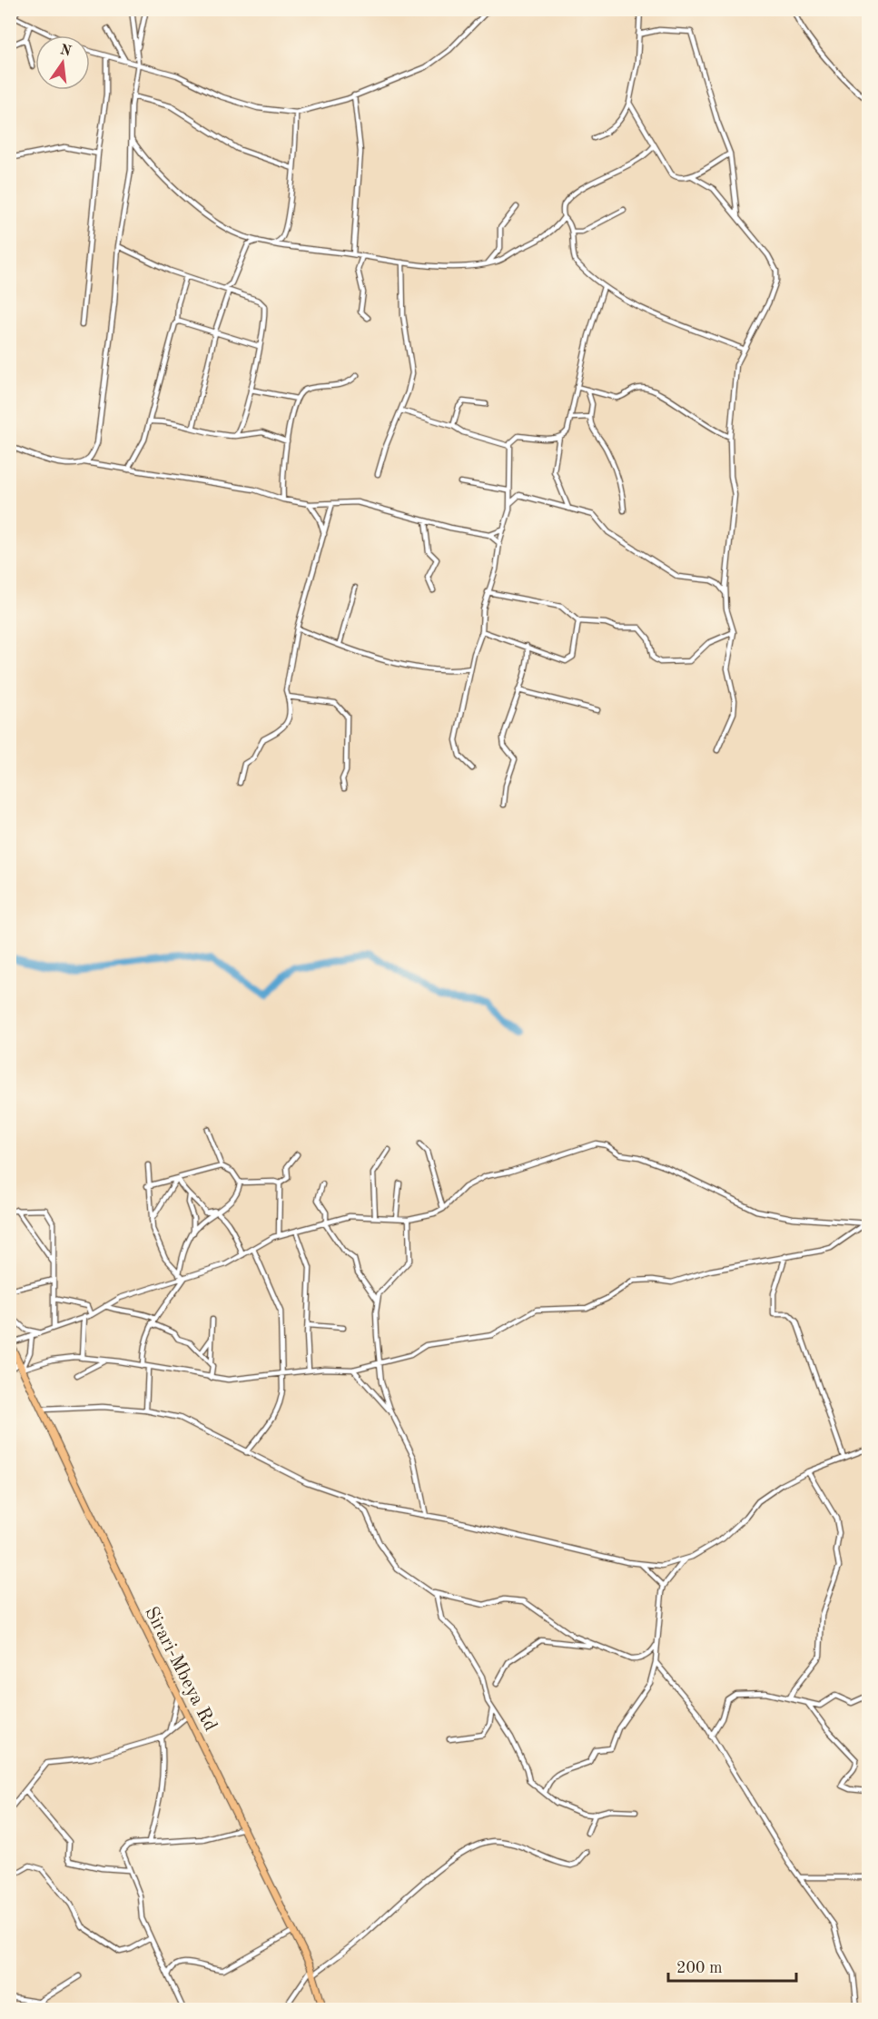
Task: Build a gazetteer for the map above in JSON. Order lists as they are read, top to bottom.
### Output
{
  "streets": {
    "highway": ["Sirari-Mbeya Rd"]
  },
  "scale_bar": "200 m",
  "north": "top"
}
